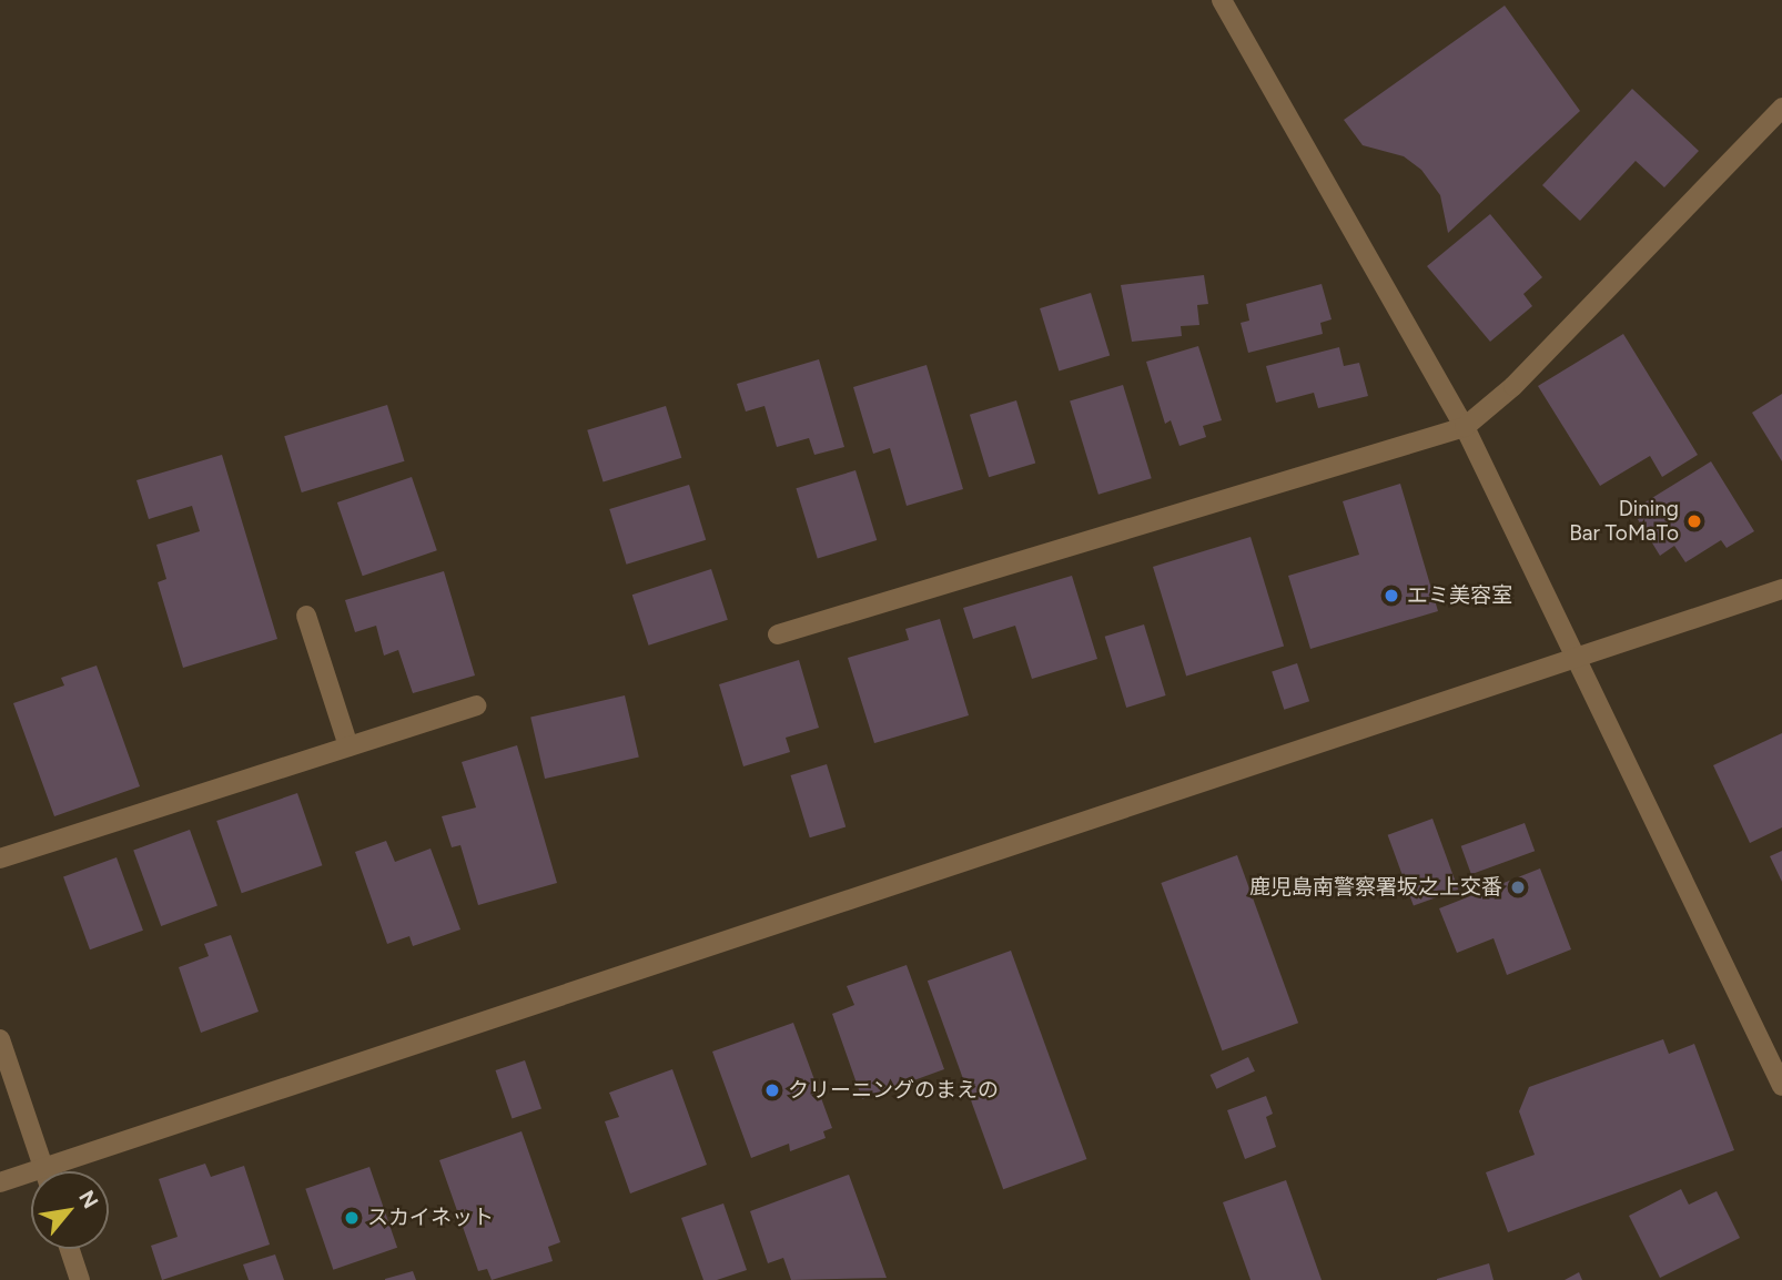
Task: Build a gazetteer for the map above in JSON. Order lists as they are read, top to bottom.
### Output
{
  "places": [
    "Dining Bar ToMaTo",
    "エミ美容室",
    "鹿児島南警察署坂之上交番",
    "クリーニングのまえの",
    "スカイネット"
  ],
  "north": "top right"
}
